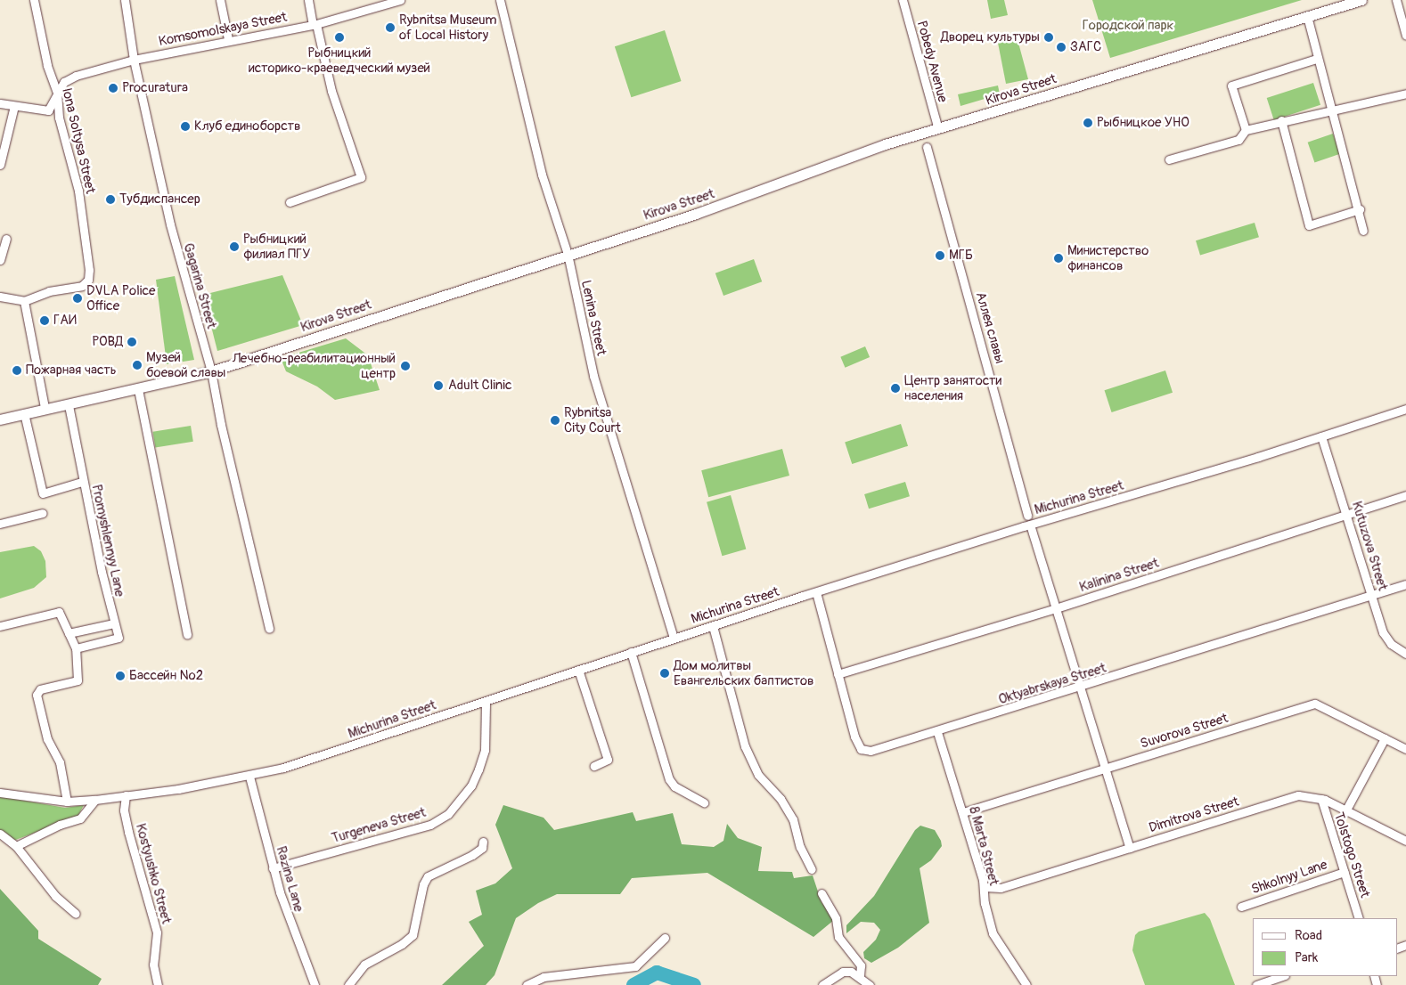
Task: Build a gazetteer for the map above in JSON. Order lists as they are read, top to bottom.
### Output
{
  "streets": {
    "main road": ["Kirova Street"],
    "street": [
      "Komsomolskaya Street",
      "Pobedy Avenue",
      "Iona Soltysa Street",
      "Gagarina Street",
      "Lenina Street",
      "Аллея славы",
      "Michurina Street",
      "Promyshlennyy Lane",
      "Kutuzova Street",
      "Kalinina Street",
      "Oktyabrskaya Street",
      "Suvorova Street",
      "Dimitrova Street",
      "Turgeneva Street",
      "8 Marta Street",
      "Tolstogo Street",
      "Kostyushko Street",
      "Shkolnyy Lane",
      "Razina Lane"
    ]
  },
  "crossings": [
    ["Komsomolskaya Street", "Iona Soltysa Street"],
    ["Komsomolskaya Street", "Gagarina Street"],
    ["Pobedy Avenue", "Kirova Street"],
    ["Kirova Street", "Gagarina Street"],
    ["Kirova Street", "Lenina Street"],
    ["Kirova Street", "Promyshlennyy Lane"],
    ["Lenina Street", "Michurina Street"],
    ["Michurina Street", "Kutuzova Street"],
    ["Michurina Street", "Oktyabrskaya Street"],
    ["Michurina Street", "Turgeneva Street"],
    ["Michurina Street", "Kostyushko Street"],
    ["Michurina Street", "Razina Lane"],
    ["Kutuzova Street", "Kalinina Street"],
    ["Kutuzova Street", "Oktyabrskaya Street"],
    ["Kalinina Street", "Oktyabrskaya Street"],
    ["Oktyabrskaya Street", "8 Marta Street"],
    ["Suvorova Street", "8 Marta Street"],
    ["Dimitrova Street", "8 Marta Street"],
    ["Dimitrova Street", "Tolstogo Street"],
    ["Turgeneva Street", "Razina Lane"],
    ["Tolstogo Street", "Shkolnyy Lane"]
  ],
  "parks": ["Городской парк"],
  "places": [
    "Rybnitsa Museum of Local History",
    "Рыбницкий историко-краеведческий музей",
    "Дворец культуры",
    "ЗАГС",
    "Procuratura",
    "Рыбницкое УНО",
    "Клуб единоборств",
    "Тубдиспансер",
    "Рыбницкий филиал ПГУ",
    "МГБ",
    "Министерство финансов",
    "DVLA Police Office",
    "ГАИ",
    "РОВД",
    "Музей боевой славы",
    "Лечебно-реабилитационный центр",
    "Пожарная часть",
    "Adult Clinic",
    "Центр занятости населения",
    "Rybnitsa City Court",
    "Дом молитвы Евангельских баптистов",
    "Бассейн №2"
  ],
  "legend": ["Road", "Park"]
}
